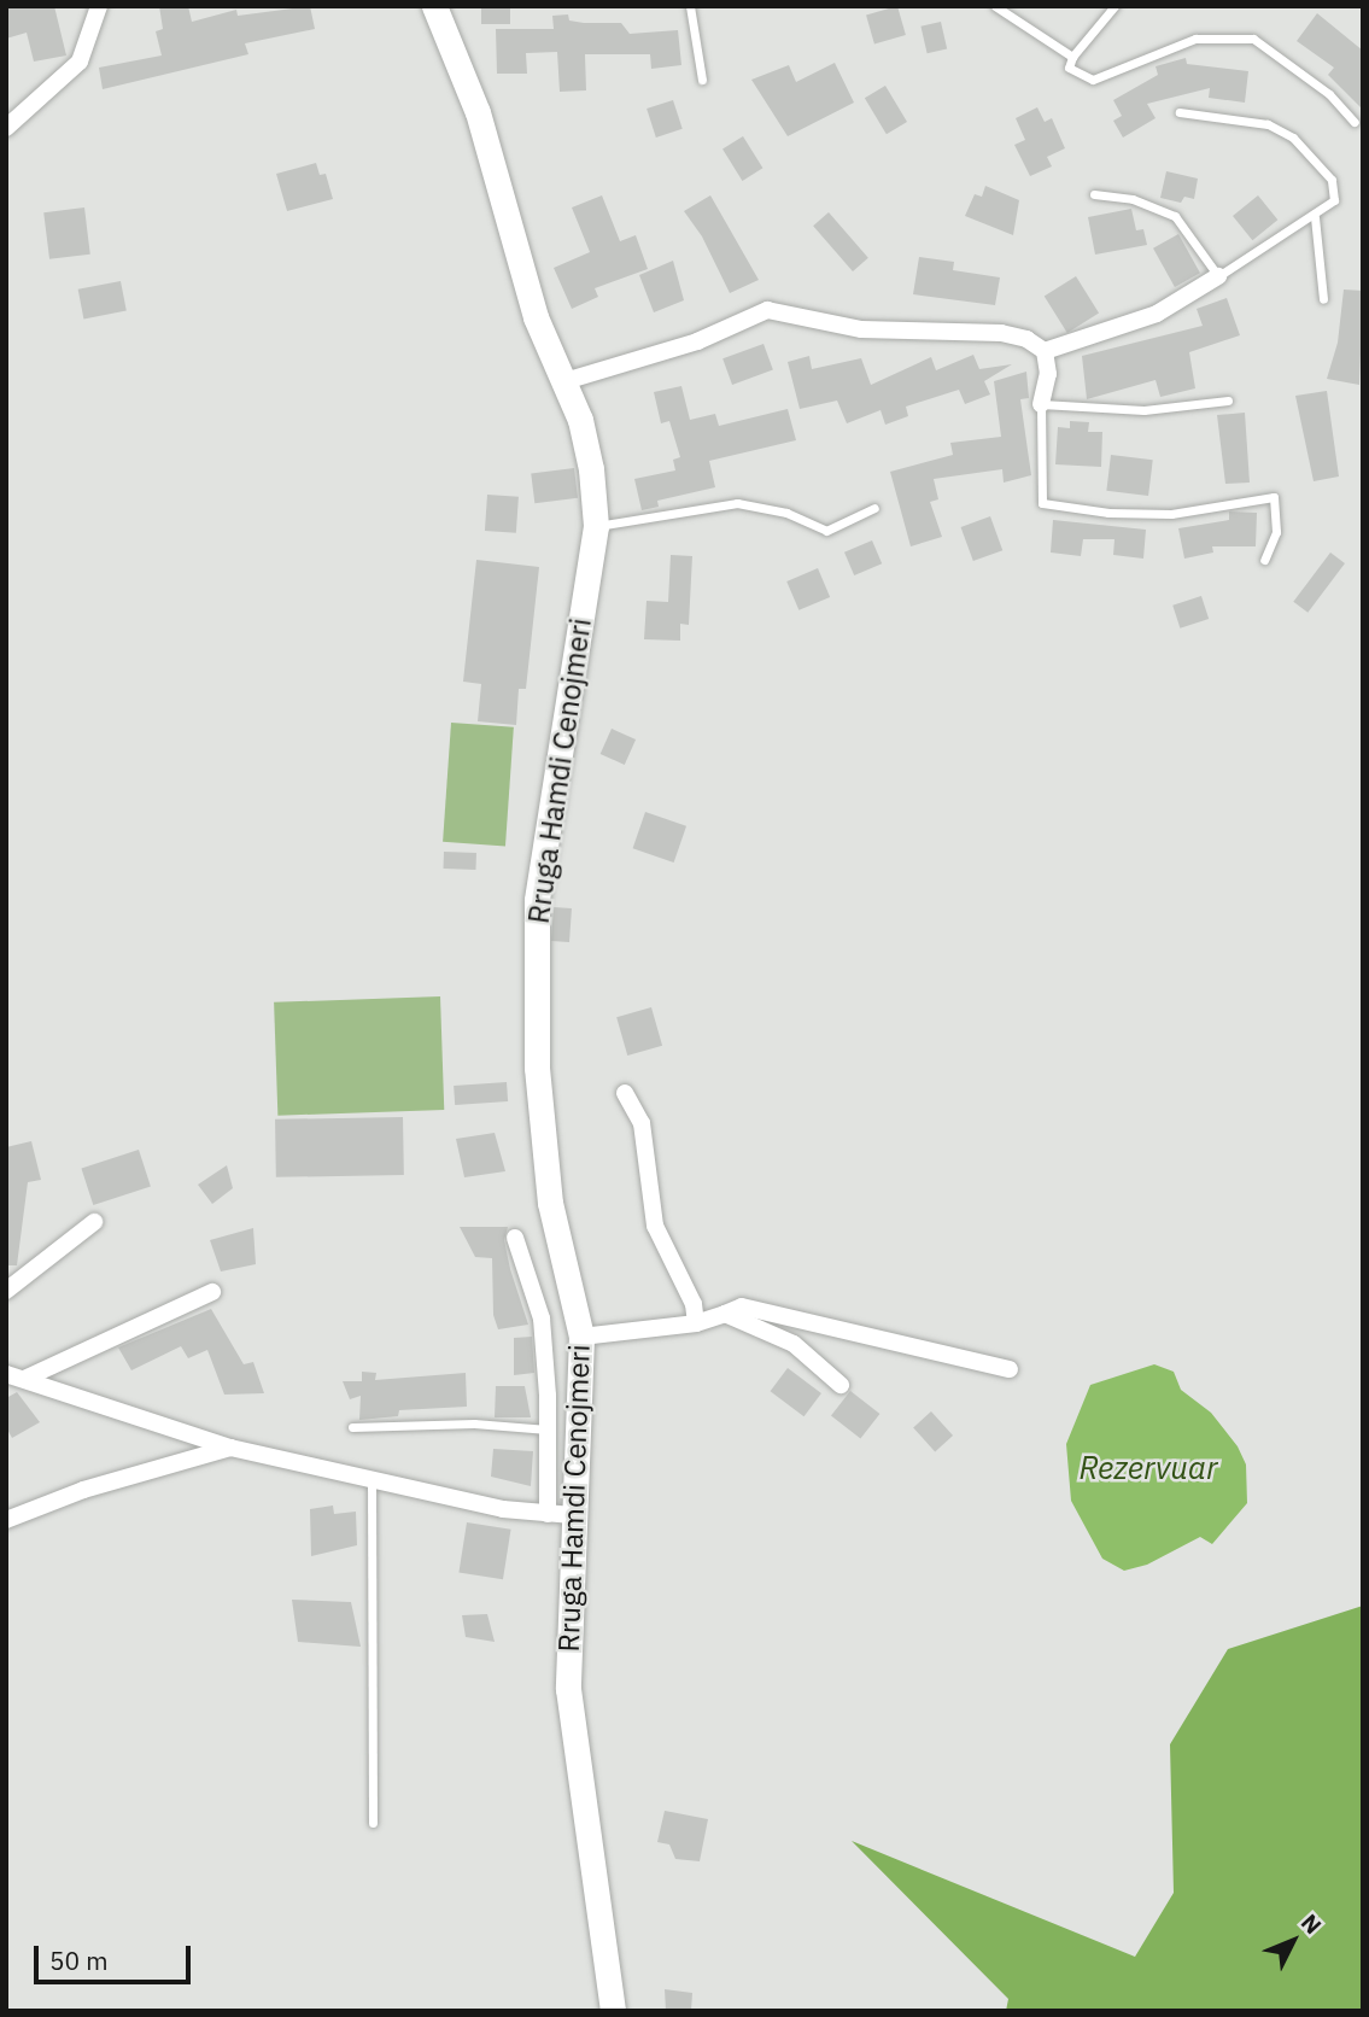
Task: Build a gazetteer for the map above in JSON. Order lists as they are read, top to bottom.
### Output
{
  "streets": {
    "street": ["Rruga Hamdi Cenojmeri"]
  },
  "water": ["Rezervuar"],
  "scale_bar": "50 m",
  "north": "top right"
}
